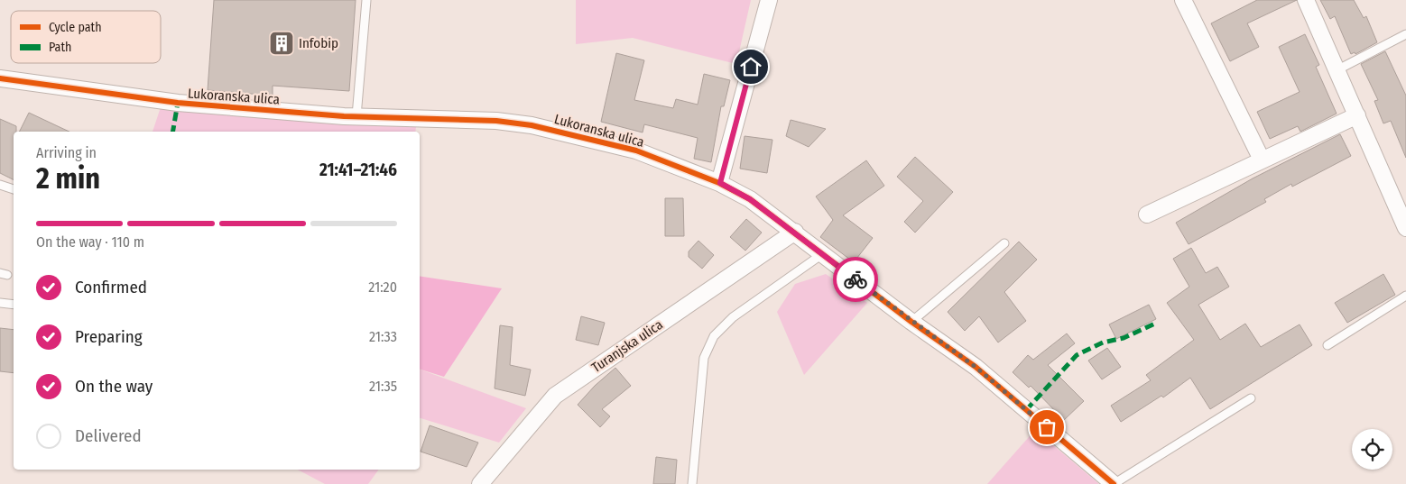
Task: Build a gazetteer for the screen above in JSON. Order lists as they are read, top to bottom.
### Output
{
  "streets": {
    "street": ["Lukoranska ulica", "Turanjska ulica"]
  },
  "crossings": [
    ["Lukoranska ulica", "Turanjska ulica"]
  ],
  "places": {
    "building": ["Infobip"]
  },
  "legend": ["Cycle path", "Path"],
  "page": {
    "heading": ["2 min", "Arriving in", "21:41–21:46"],
    "bar": "On the way · 110 m",
    "list": [
      ["Confirmed", "21:20"],
      ["Preparing", "21:33"],
      ["On the way", "21:35"],
      "Delivered"
    ]
  }
}
